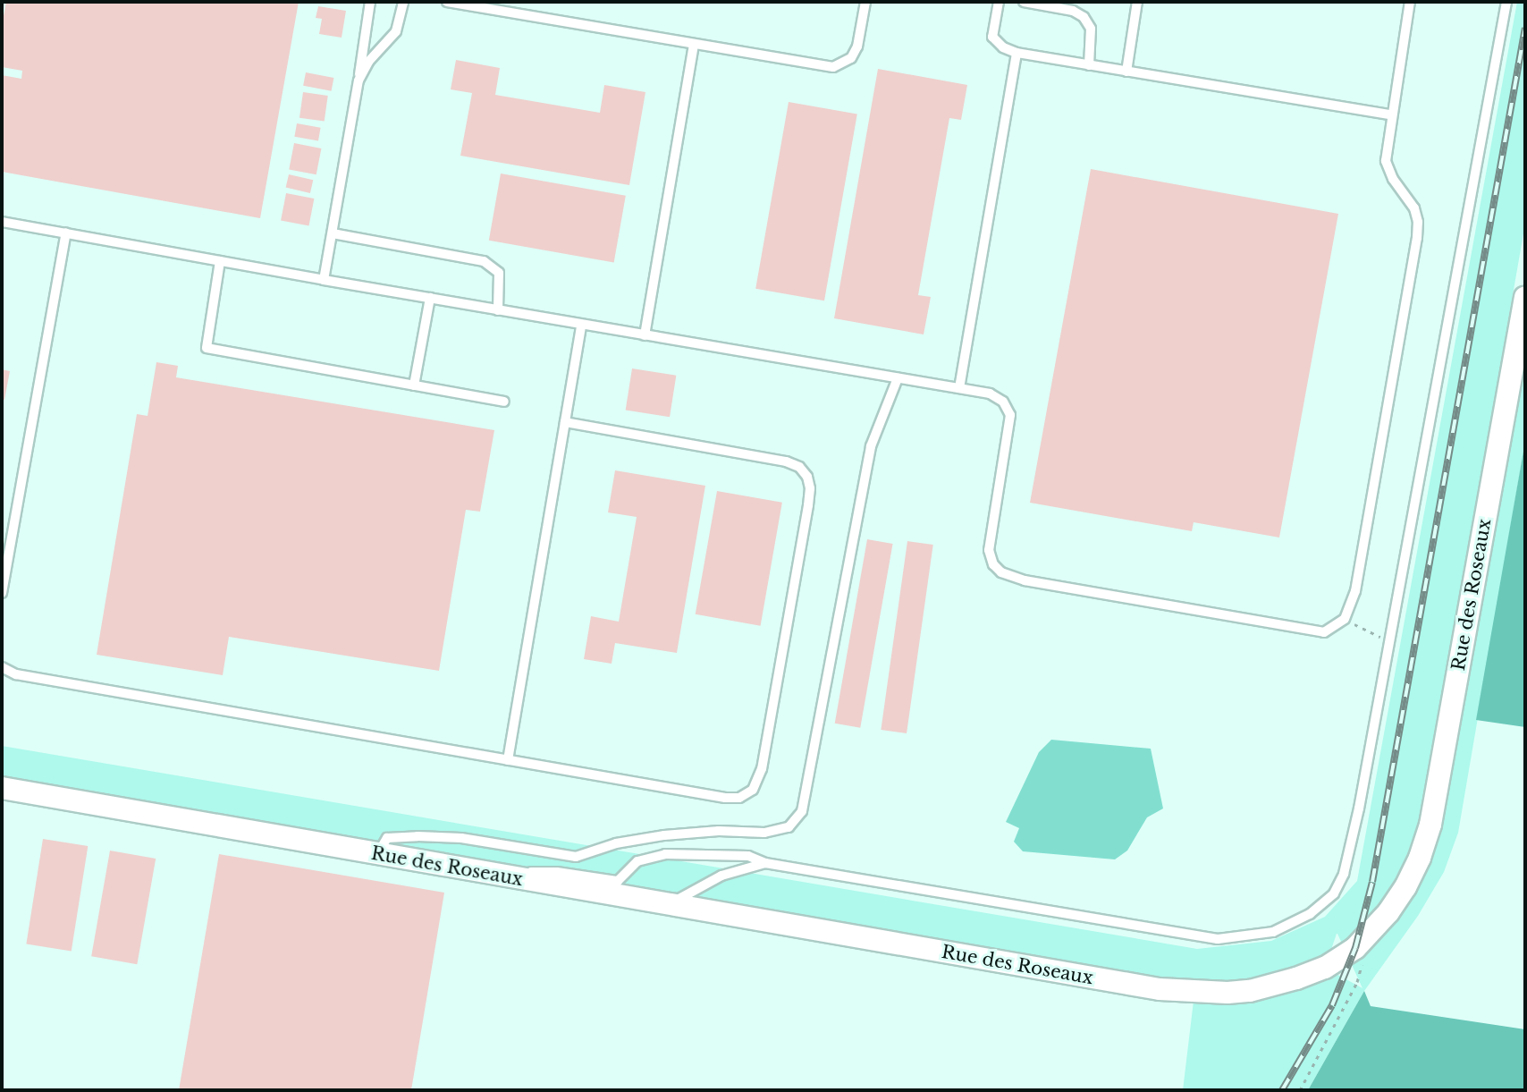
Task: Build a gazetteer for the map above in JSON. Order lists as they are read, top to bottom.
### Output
{
  "streets": {
    "street": ["Rue des Roseaux"]
  }
}
